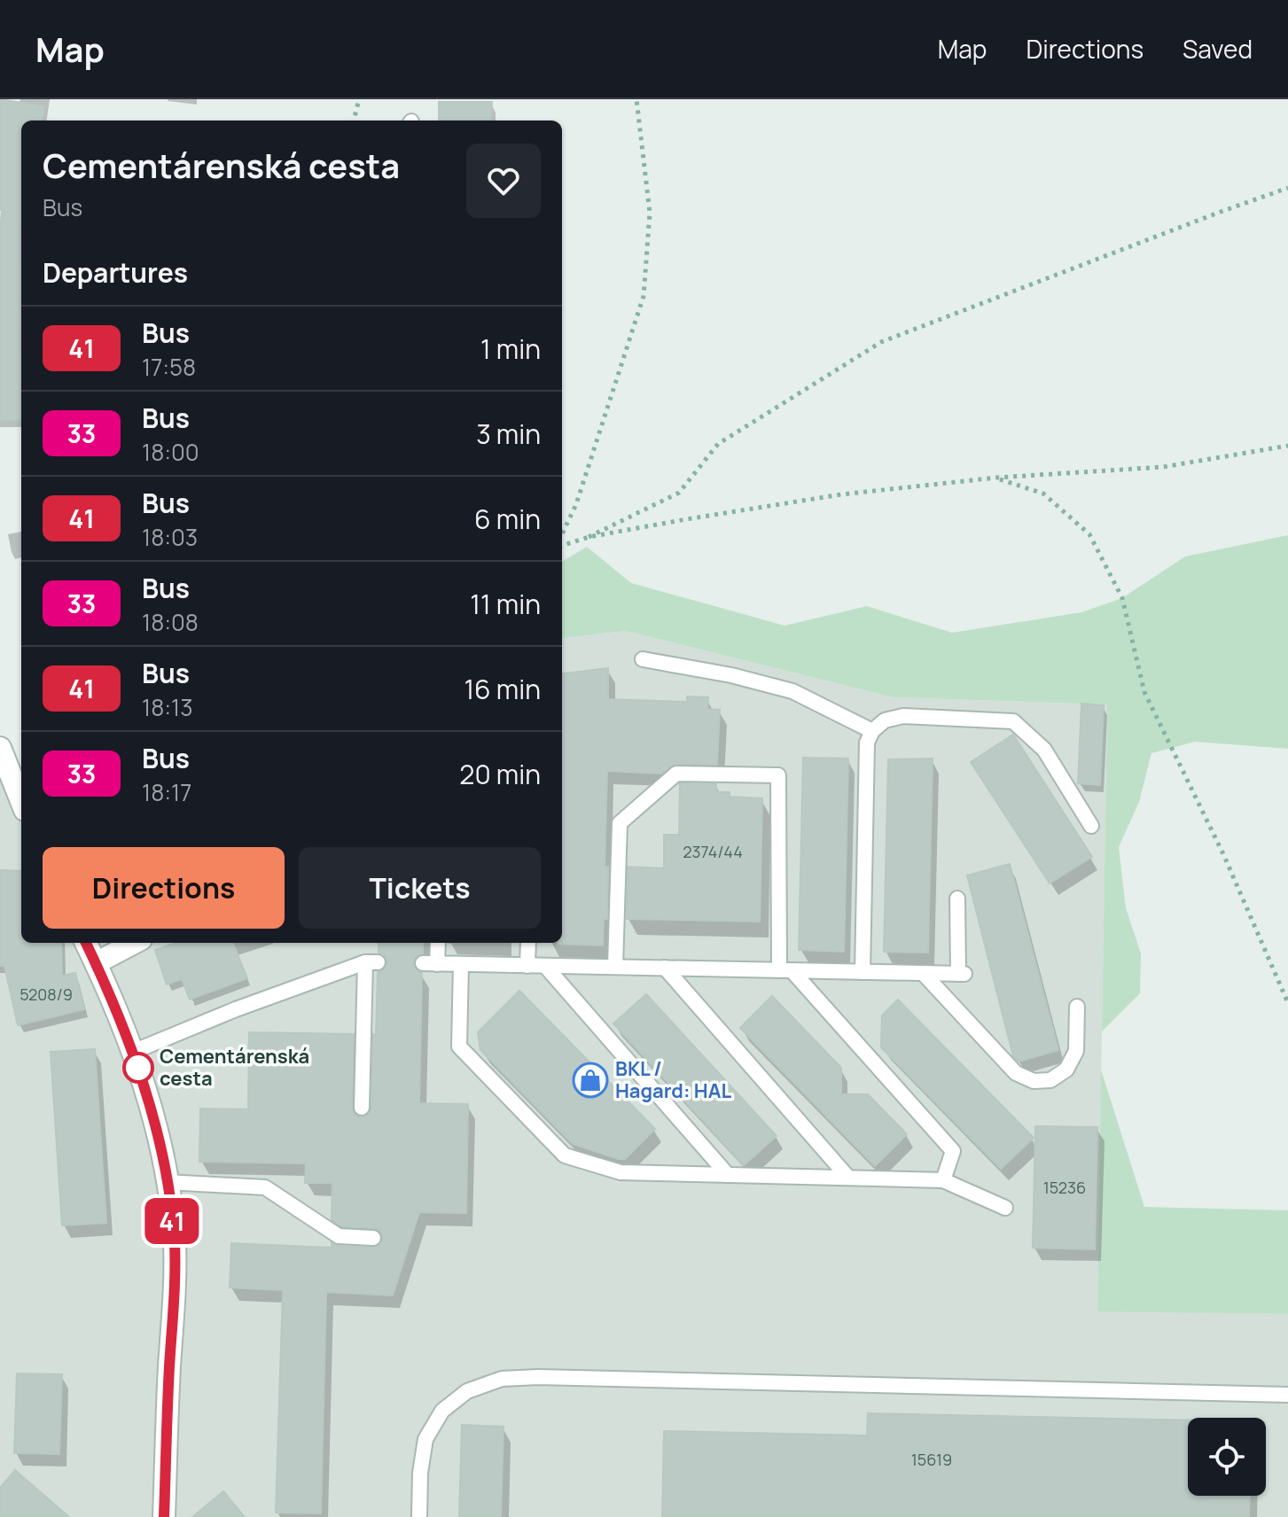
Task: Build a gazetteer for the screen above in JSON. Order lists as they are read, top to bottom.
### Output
{
  "places": {
    "other": ["Cementárenská cesta"],
    "shop": ["BKL / Hagard: HAL"]
  },
  "lines": ["bus line 41"],
  "house_numbers": [
    "2374/44",
    "5208/9",
    "15236",
    "15619"
  ],
  "page": {
    "header": "Map",
    "nav": ["Map", "Directions", "Saved"],
    "on_map": "41",
    "heading": [
      ["Cementárenská cesta", "Bus"],
      "Departures"
    ],
    "list": [
      {
        "mark": "41",
        "name": "Bus",
        "note": "17:58",
        "value": "1 min"
      },
      {
        "mark": "33",
        "name": "Bus",
        "note": "18:00",
        "value": "3 min"
      },
      {
        "mark": "41",
        "name": "Bus",
        "note": "18:03",
        "value": "6 min"
      },
      {
        "mark": "33",
        "name": "Bus",
        "note": "18:08",
        "value": "11 min"
      },
      {
        "mark": "41",
        "name": "Bus",
        "note": "18:13",
        "value": "16 min"
      },
      {
        "mark": "33",
        "name": "Bus",
        "note": "18:17",
        "value": "20 min"
      }
    ],
    "buttons": ["Directions", "Tickets"]
  }
}
